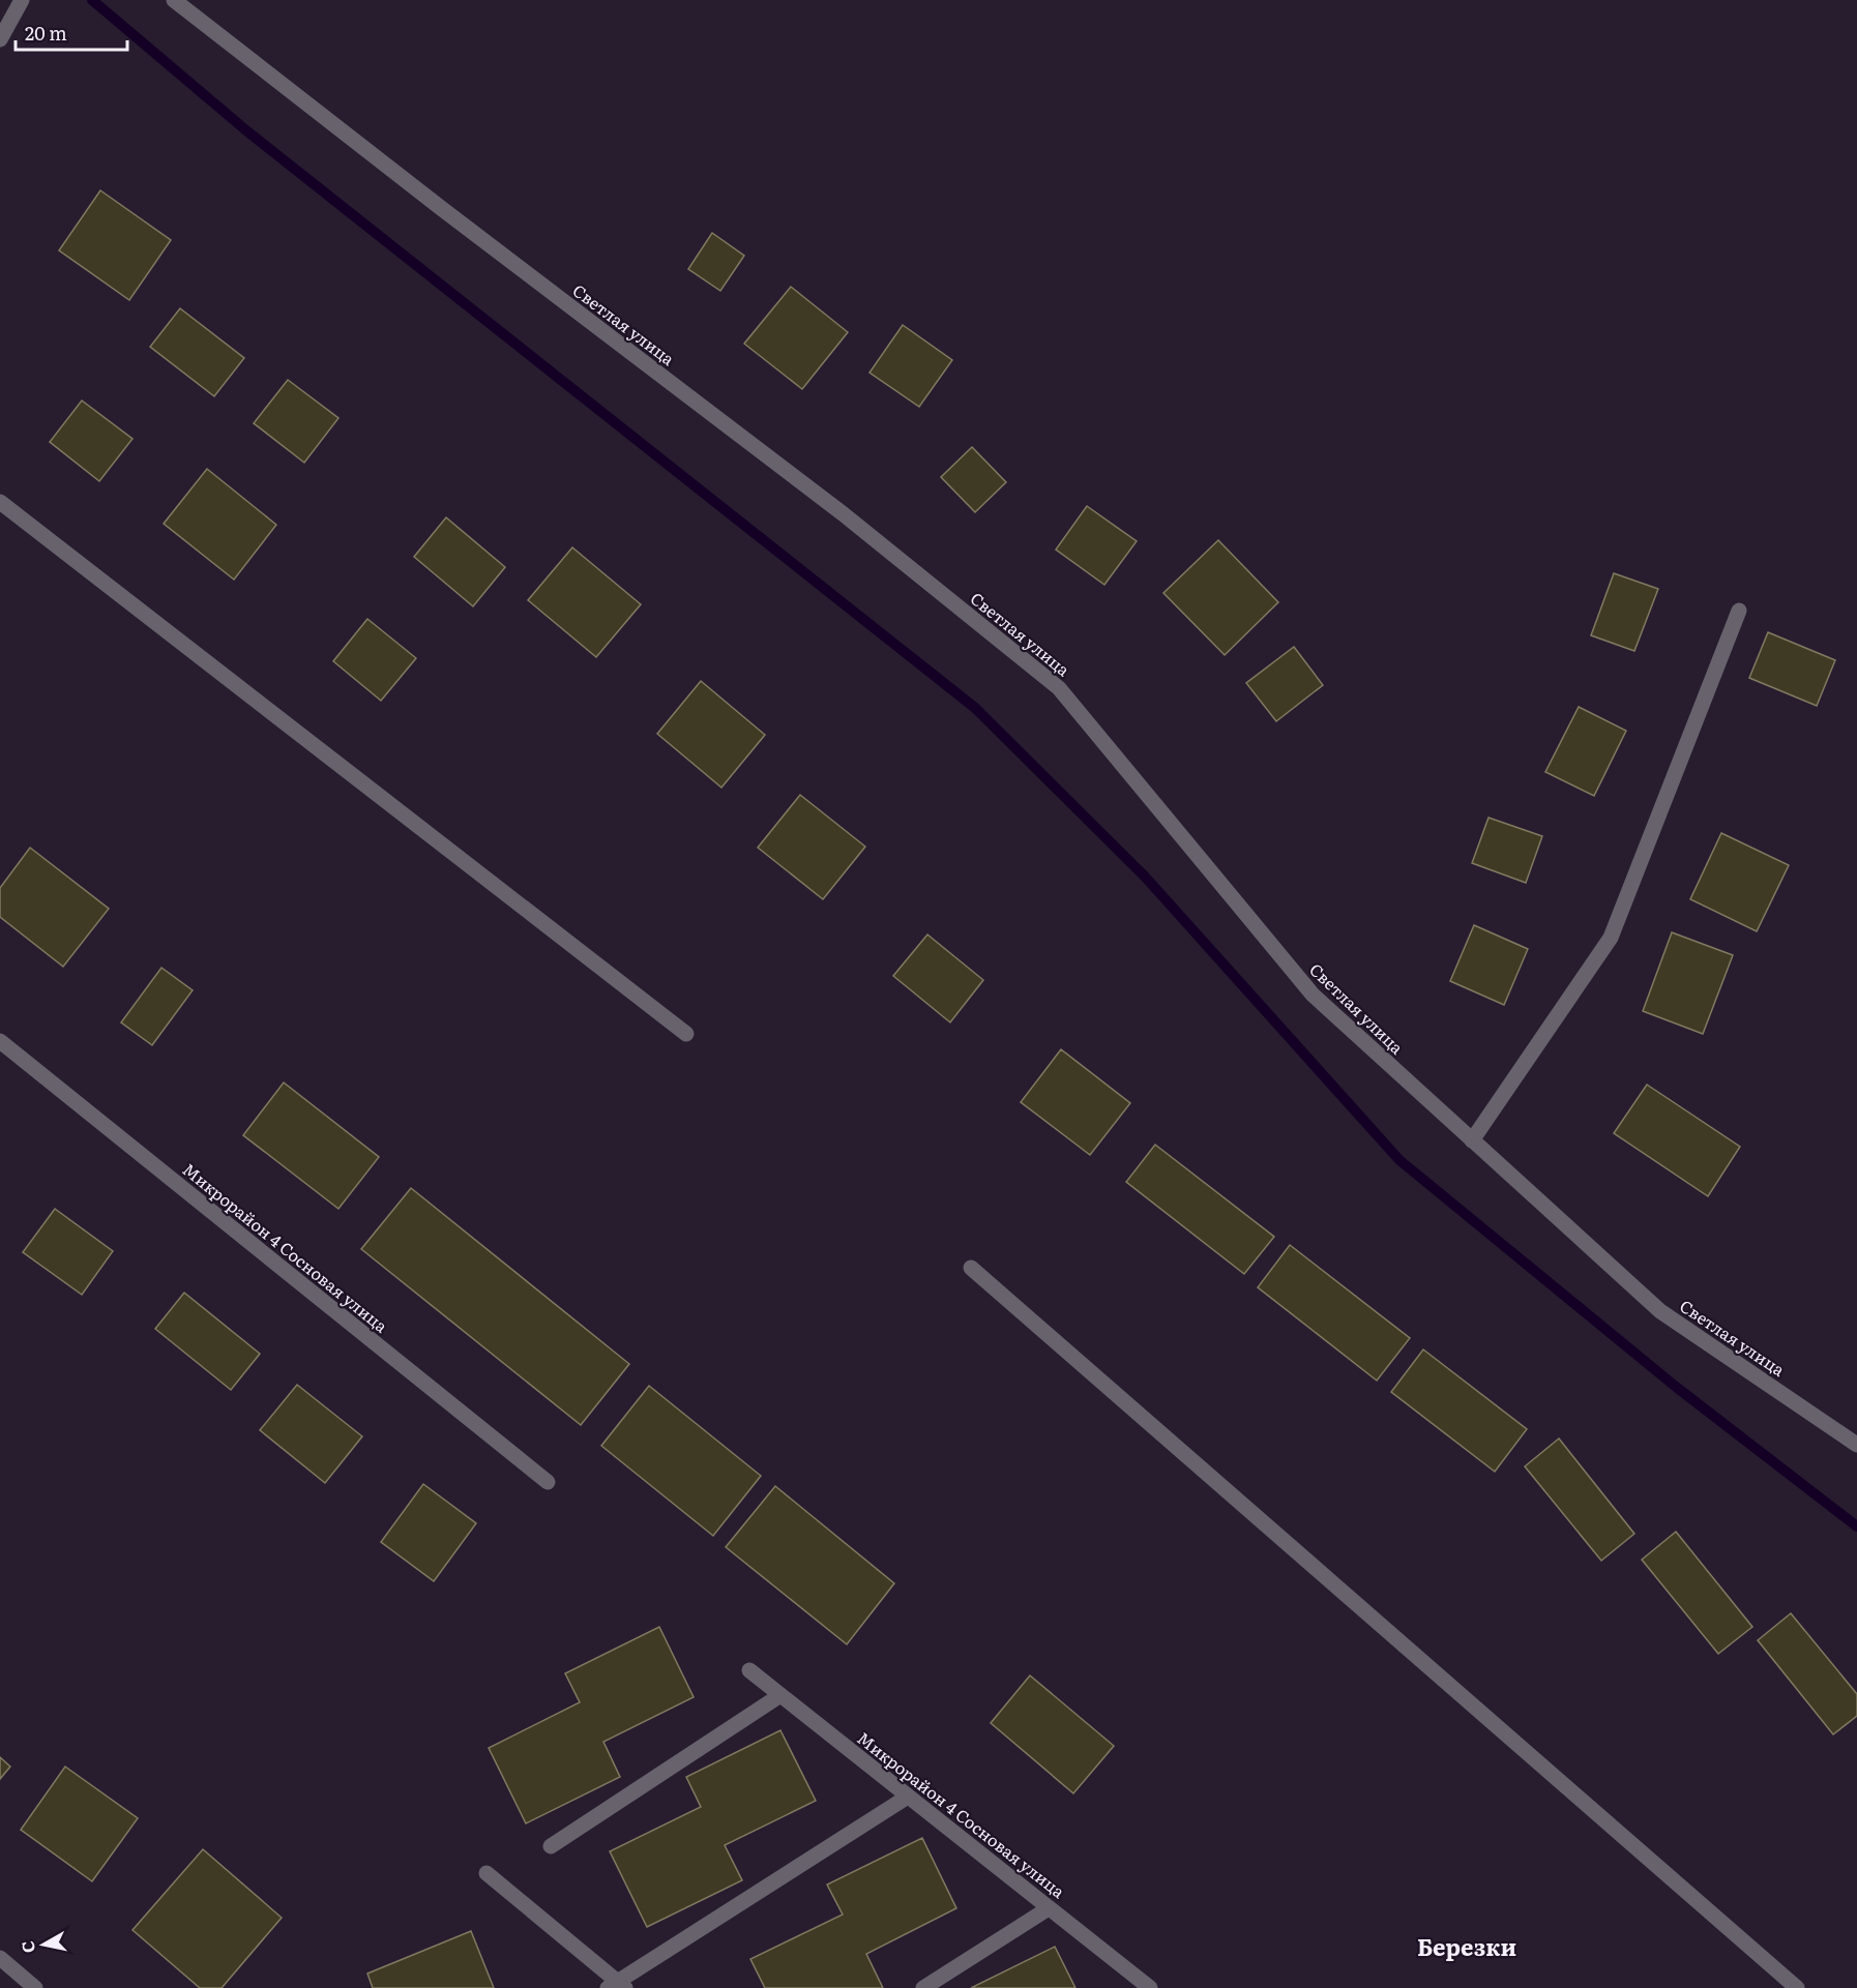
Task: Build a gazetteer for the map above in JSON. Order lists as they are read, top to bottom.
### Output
{
  "streets": {
    "street": ["Светлая улица", "Микрорайон 4 Сосновая улица"]
  },
  "districts": ["Березки"],
  "scale_bar": "20 m",
  "north": "left"
}
